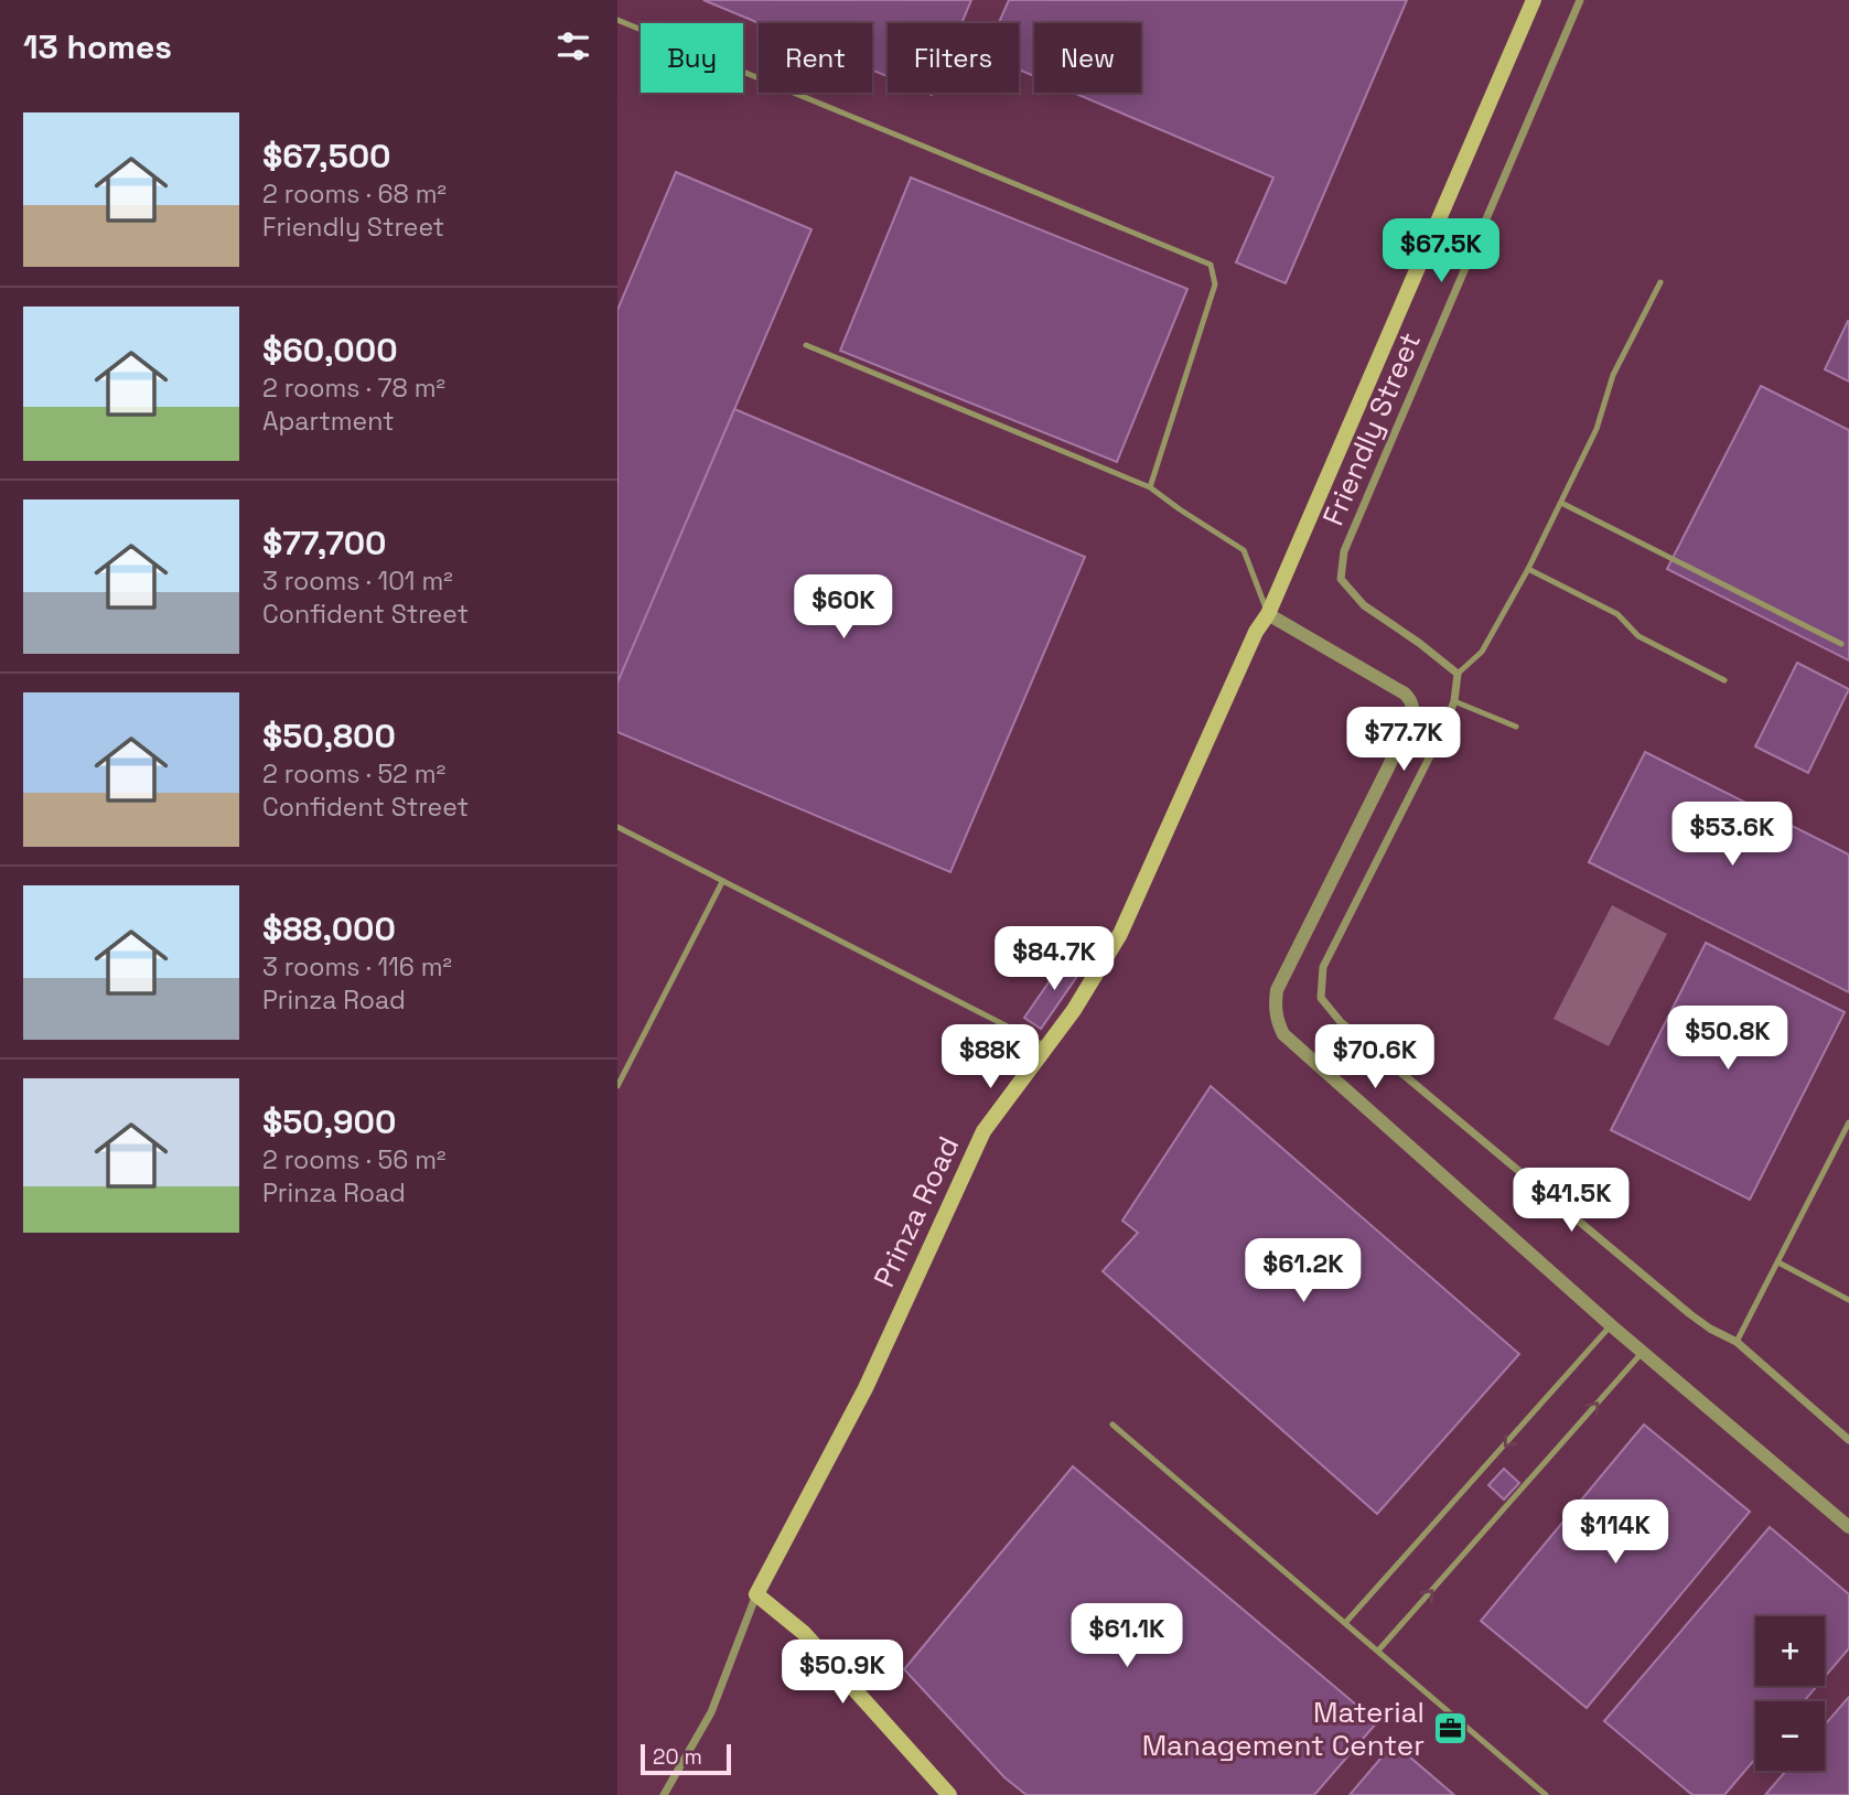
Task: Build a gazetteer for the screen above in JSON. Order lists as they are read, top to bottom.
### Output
{
  "streets": {
    "main road": ["Prinza Road"],
    "street": ["Friendly Street"]
  },
  "places": {
    "office": ["Material Management Center"]
  },
  "scale_bar": "20 m",
  "page": {
    "heading": "13 homes",
    "chip": [
      "Buy",
      "Rent",
      "Filters",
      "New"
    ],
    "list": [
      {
        "name": "$67,500",
        "note": "2 rooms · 68 m² · Friendly Street"
      },
      {
        "name": "$60,000",
        "note": "2 rooms · 78 m² · Apartment"
      },
      {
        "name": "$77,700",
        "note": "3 rooms · 101 m² · Confident Street"
      },
      {
        "name": "$50,800",
        "note": "2 rooms · 52 m² · Confident Street"
      },
      {
        "name": "$88,000",
        "note": "3 rooms · 116 m² · Prinza Road"
      },
      {
        "name": "$50,900",
        "note": "2 rooms · 56 m² · Prinza Road"
      }
    ],
    "price": [
      "$67.5K",
      "$60K",
      "$77.7K",
      "$53.6K",
      "$84.7K",
      "$50.8K",
      "$88K",
      "$70.6K",
      "$41.5K",
      "$61.2K",
      "$114K",
      "$61.1K",
      "$50.9K"
    ],
    "map_buttons": ["+", "−"],
    "scale": "20 m"
  }
}
